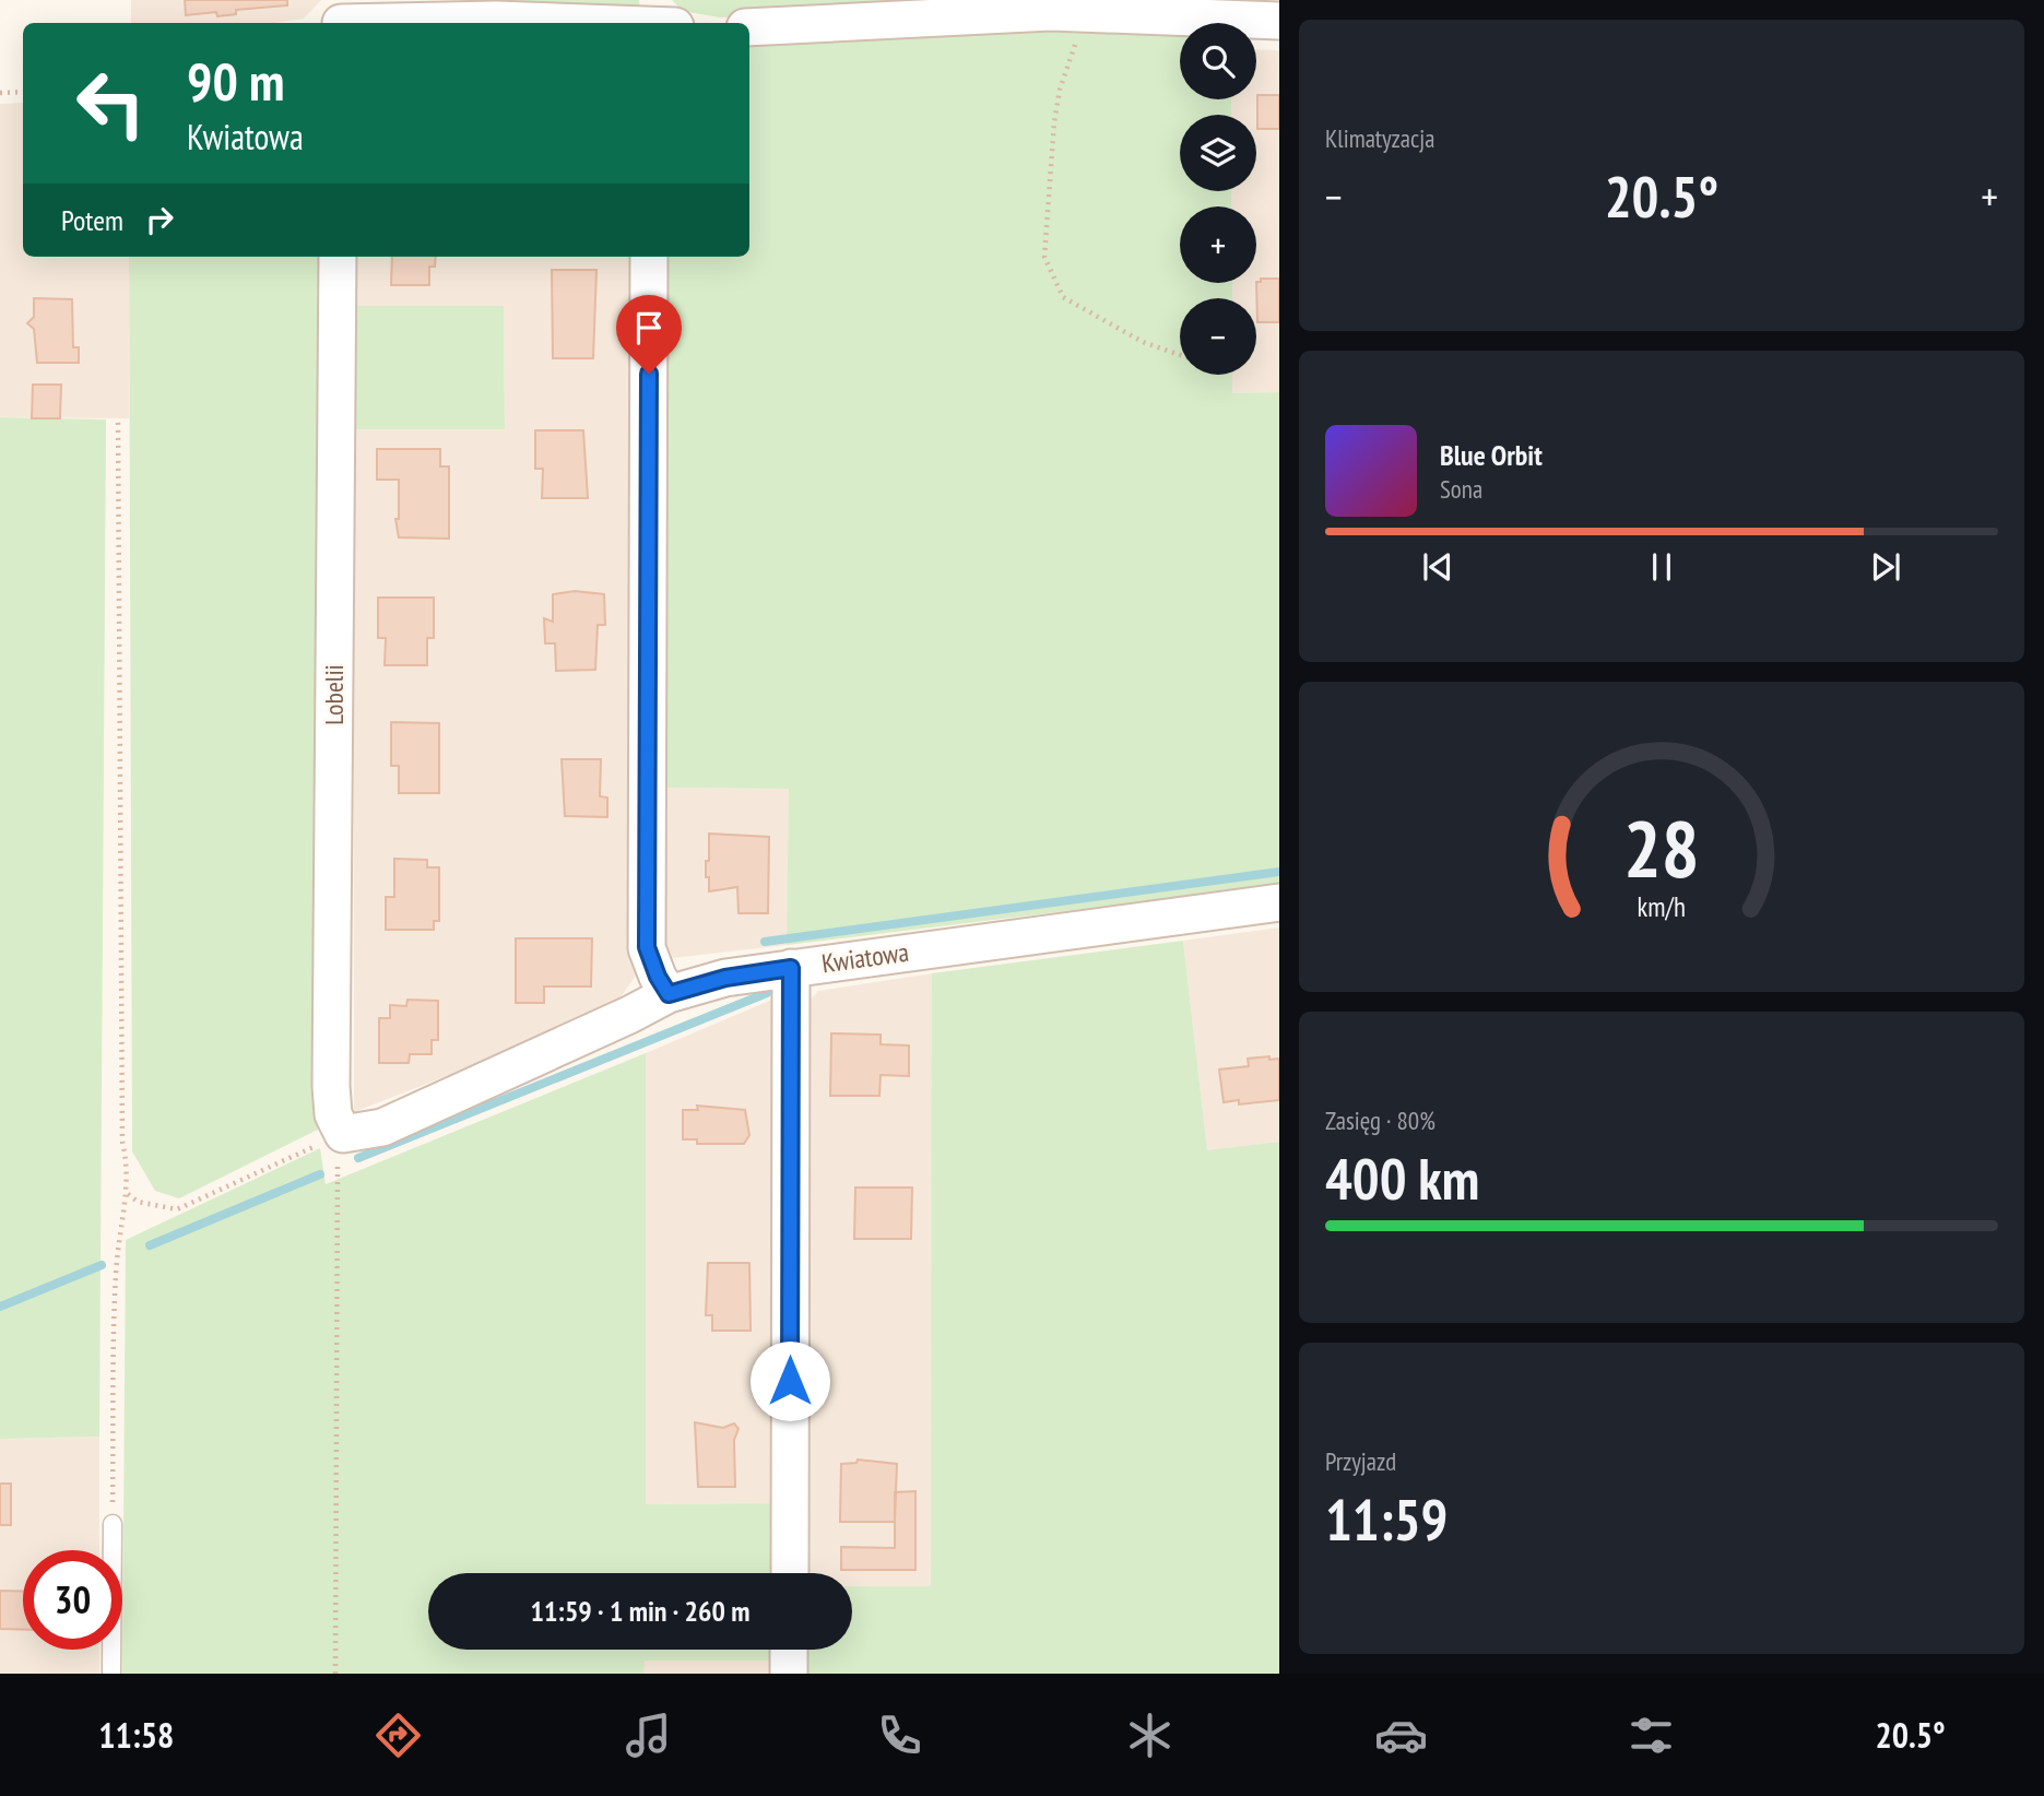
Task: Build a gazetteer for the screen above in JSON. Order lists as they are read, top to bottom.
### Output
{
  "streets": {
    "street": ["Lobelii", "Kwiatowa"]
  },
  "crossings": [
    ["Lobelii", "Kwiatowa"]
  ],
  "page": {
    "tile": [
      "Klimatyzacja",
      ["Zasięg · 80%", "400 km"],
      ["Przyjazd", "11:59"]
    ],
    "map_buttons": ["+", "−"],
    "turn": ["90 m", "Kwiatowa"],
    "heat": ["−", "20.5°", "+"],
    "then": "Potem",
    "song": ["Blue Orbit", "Sona"],
    "limit": "30",
    "trip": "11:59 · 1 min · 260 m",
    "tabs": ["11:58", "20.5°"],
    "gauge": ["28", "km/h"]
  }
}
